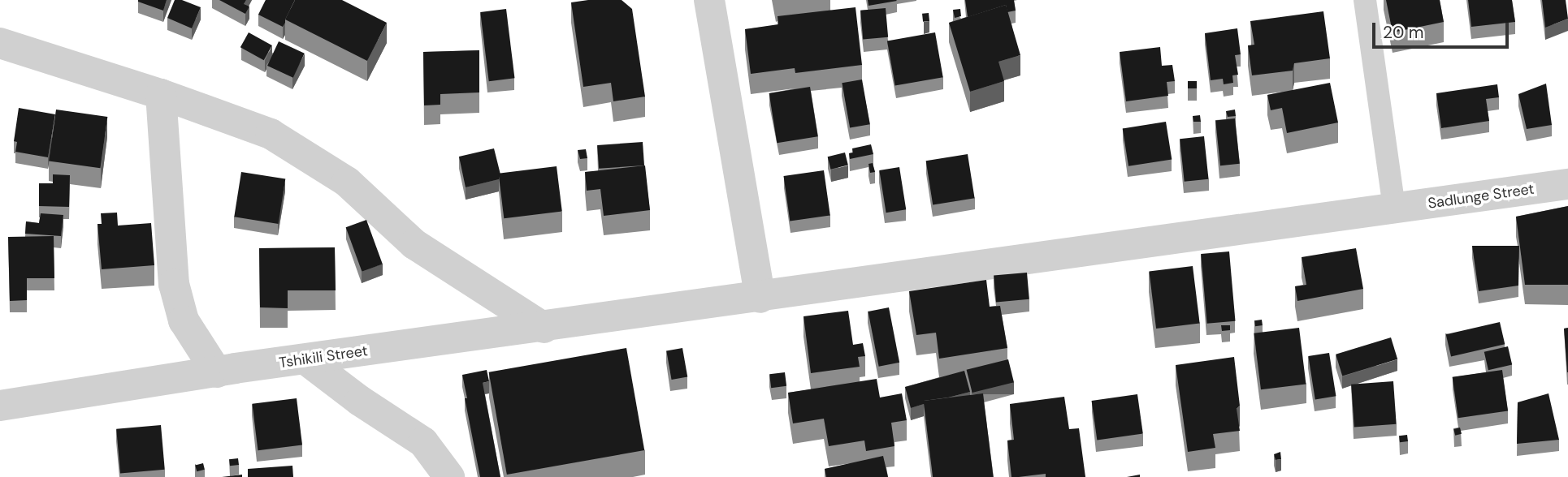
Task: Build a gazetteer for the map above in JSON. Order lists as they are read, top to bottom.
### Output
{
  "streets": {
    "street": ["Sadlunge Street", "Tshikili Street"]
  },
  "crossings": [
    ["Sadlunge Street", "Tshikili Street"]
  ],
  "scale_bar": "20 m"
}
